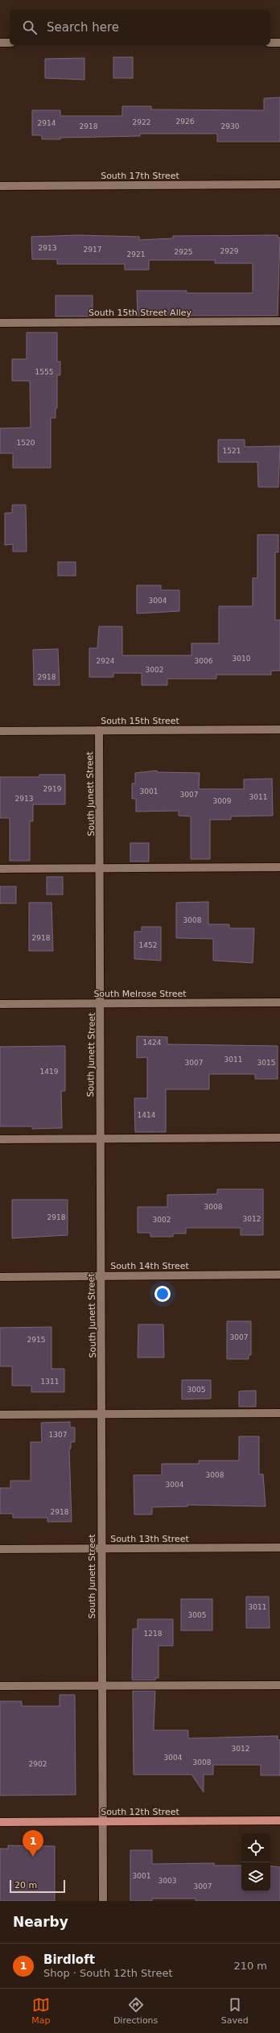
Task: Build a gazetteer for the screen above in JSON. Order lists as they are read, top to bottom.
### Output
{
  "streets": {
    "main road": ["South 12th Street"],
    "street": [
      "South 17th Street",
      "South 15th Street Alley",
      "South 15th Street",
      "South Junett Street",
      "South Melrose Street",
      "South 14th Street",
      "South 13th Street"
    ]
  },
  "crossings": [
    ["South 15th Street", "South Junett Street"],
    ["South Junett Street", "South Melrose Street"],
    ["South Junett Street", "South 14th Street"],
    ["South Junett Street", "South 13th Street"],
    ["South Junett Street", "South 12th Street"]
  ],
  "house_numbers": [
    "2926",
    "2922",
    "2914",
    "2918",
    "2930",
    "2913",
    "2917",
    "2929",
    "2925",
    "2921",
    "1555",
    "1520",
    "1521",
    "3004",
    "3010",
    "2924",
    "3006",
    "3002",
    "2918",
    "2919",
    "3001",
    "3007",
    "3011",
    "2913",
    "3009",
    "3008",
    "2918",
    "1452",
    "1424",
    "3011",
    "3007",
    "3015",
    "1419",
    "1414",
    "3008",
    "2918",
    "3012",
    "3002",
    "3007",
    "2915",
    "1311",
    "3005",
    "1307",
    "3008",
    "3004",
    "2918",
    "3011",
    "3005",
    "1218",
    "3012",
    "3004",
    "3008",
    "2902",
    "3001",
    "3003",
    "3007"
  ],
  "scale_bar": "20 m",
  "page": {
    "search": "Search here",
    "pins": "1",
    "scale": "20 m",
    "heading": "Nearby",
    "list": [
      {
        "mark": "1",
        "name": "Birdloft",
        "note": "Shop · South 12th Street",
        "value": "210 m"
      }
    ],
    "nav": ["Map", "Directions", "Saved"]
  }
}
